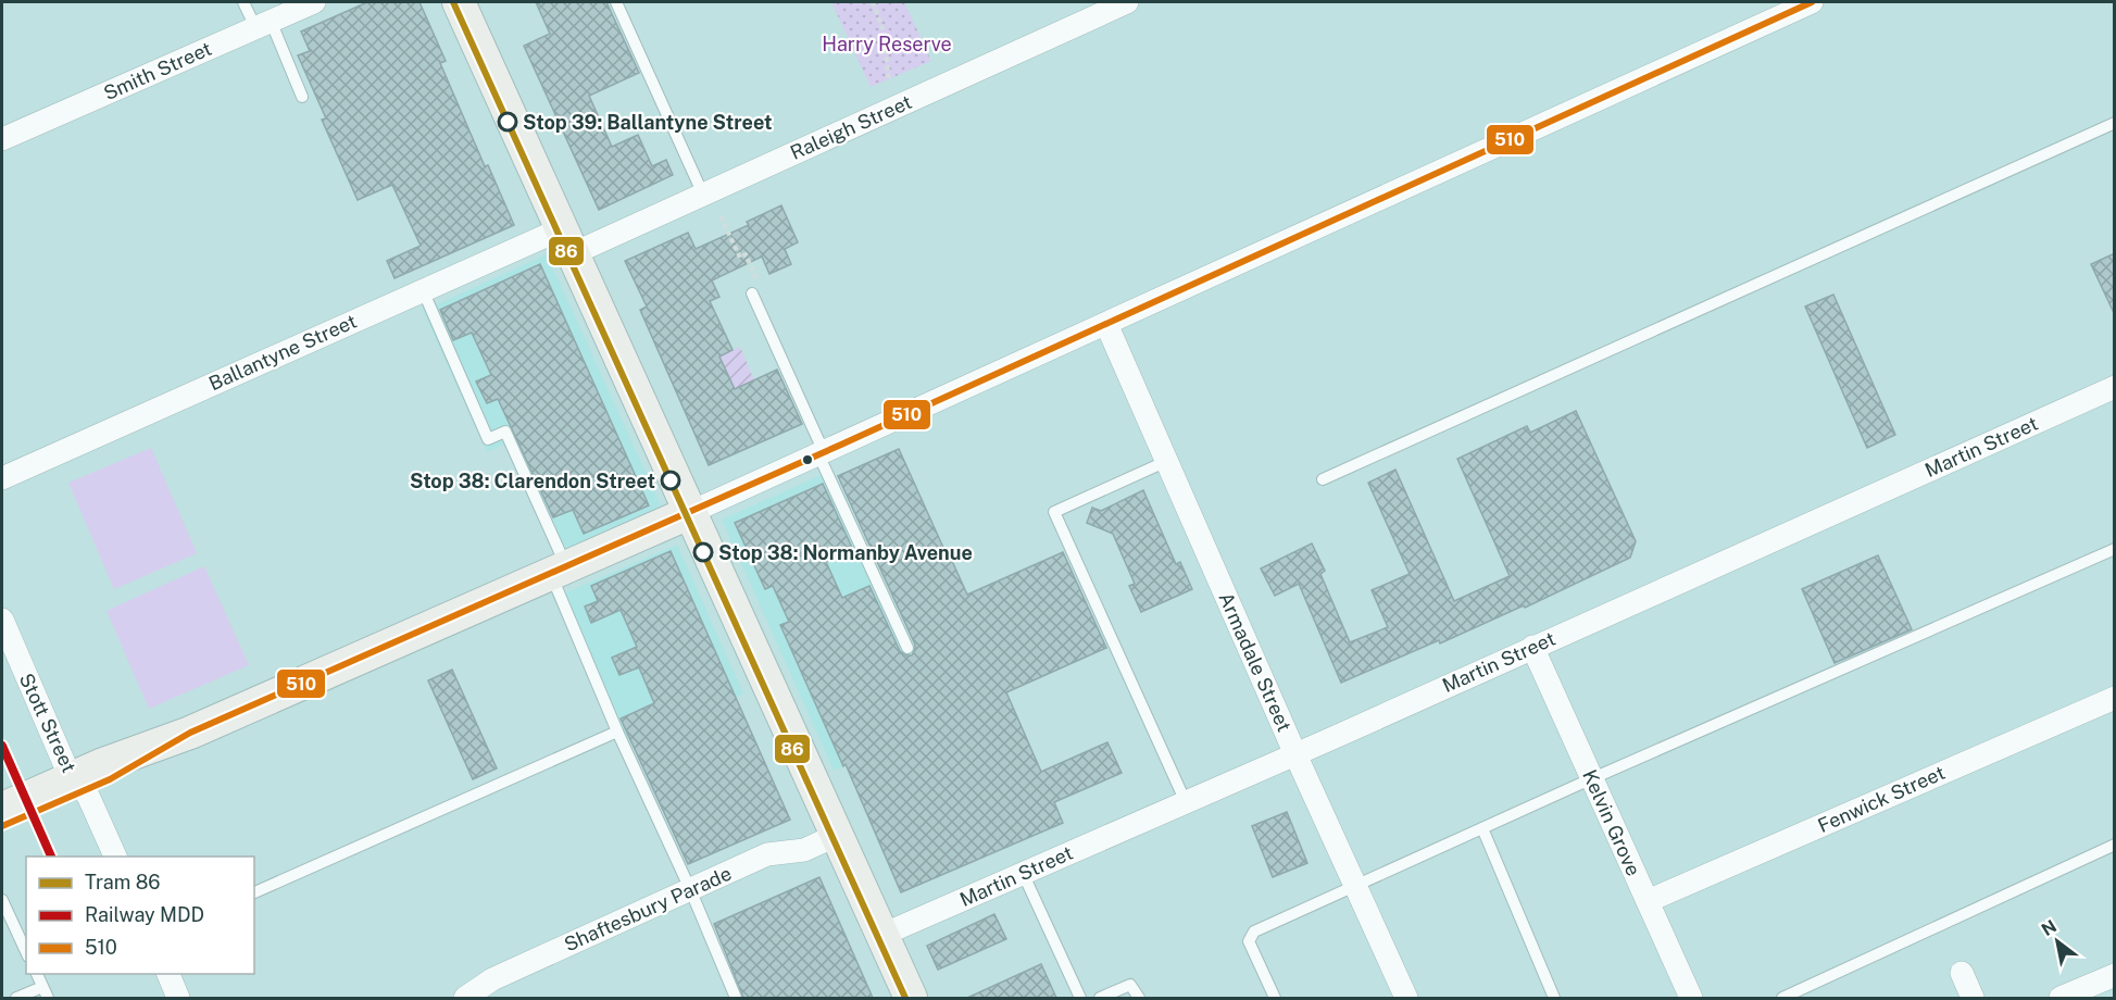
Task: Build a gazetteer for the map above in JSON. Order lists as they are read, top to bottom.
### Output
{
  "streets": {
    "street": [
      "Smith Street",
      "Raleigh Street",
      "Ballantyne Street",
      "Martin Street",
      "Armadale Street",
      "Stott Street",
      "Fenwick Street",
      "Kelvin Grove",
      "Shaftesbury Parade"
    ]
  },
  "crossings": [
    ["Raleigh Street", "Ballantyne Street"],
    ["Martin Street", "Armadale Street"],
    ["Martin Street", "Kelvin Grove"],
    ["Fenwick Street", "Kelvin Grove"]
  ],
  "parks": ["Harry Reserve"],
  "places": ["Stop 39: Ballantyne Street", "Stop 38: Clarendon Street", "Stop 38: Normanby Avenue"],
  "lines": ["tram line 86", "transit line 510", "rail line MDD"],
  "legend": ["Tram 86", "Railway MDD", "510"],
  "north": "top left"
}
